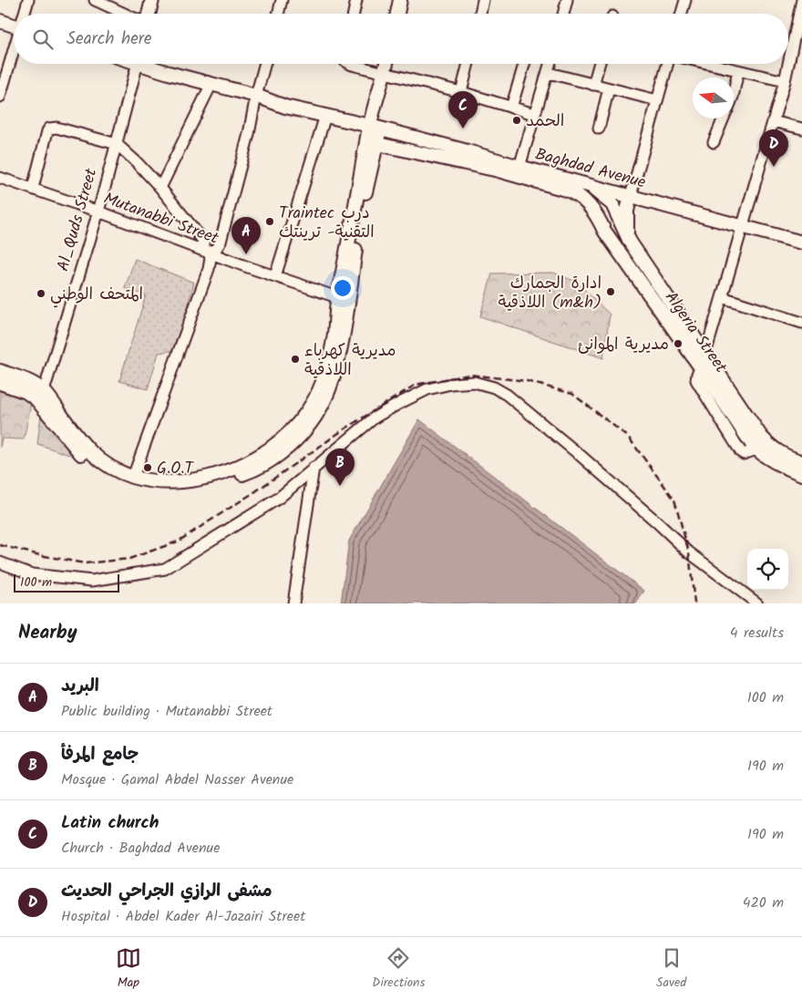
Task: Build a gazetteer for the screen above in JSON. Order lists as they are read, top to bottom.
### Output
{
  "streets": {
    "main road": ["Baghdad Avenue", "Algeria Street"],
    "street": ["Mutanabbi Street", "Al_Quds Street"]
  },
  "crossings": [
    ["Baghdad Avenue", "Algeria Street"],
    ["Mutanabbi Street", "Al_Quds Street"]
  ],
  "places": [
    "الحمد",
    "Traintec درب التقنية- ترينتك",
    "ادارة الجمارك اللاذقية (m&h)",
    "المتحف الوطني",
    "مديرية الموانئ",
    "مديرية كهرباء اللاذقية",
    "G.O.T"
  ],
  "scale_bar": "100 m",
  "north": "left",
  "page": {
    "search": "Search here",
    "pins": [
      "C",
      "D",
      "A",
      "B"
    ],
    "scale": "100 m",
    "heading": ["Nearby", "4 results"],
    "list": [
      {
        "mark": "A",
        "name": "البريد",
        "note": "Public building · Mutanabbi Street",
        "value": "100 m"
      },
      {
        "mark": "B",
        "name": "جامع المرفأ",
        "note": "Mosque · Gamal Abdel Nasser Avenue",
        "value": "190 m"
      },
      {
        "mark": "C",
        "name": "Latin church",
        "note": "Church · Baghdad Avenue",
        "value": "190 m"
      },
      {
        "mark": "D",
        "name": "مشفى الرازي الجراحي الحديث",
        "note": "Hospital · Abdel Kader Al-Jazairi Street",
        "value": "420 m"
      }
    ],
    "nav": ["Map", "Directions", "Saved"]
  }
}
